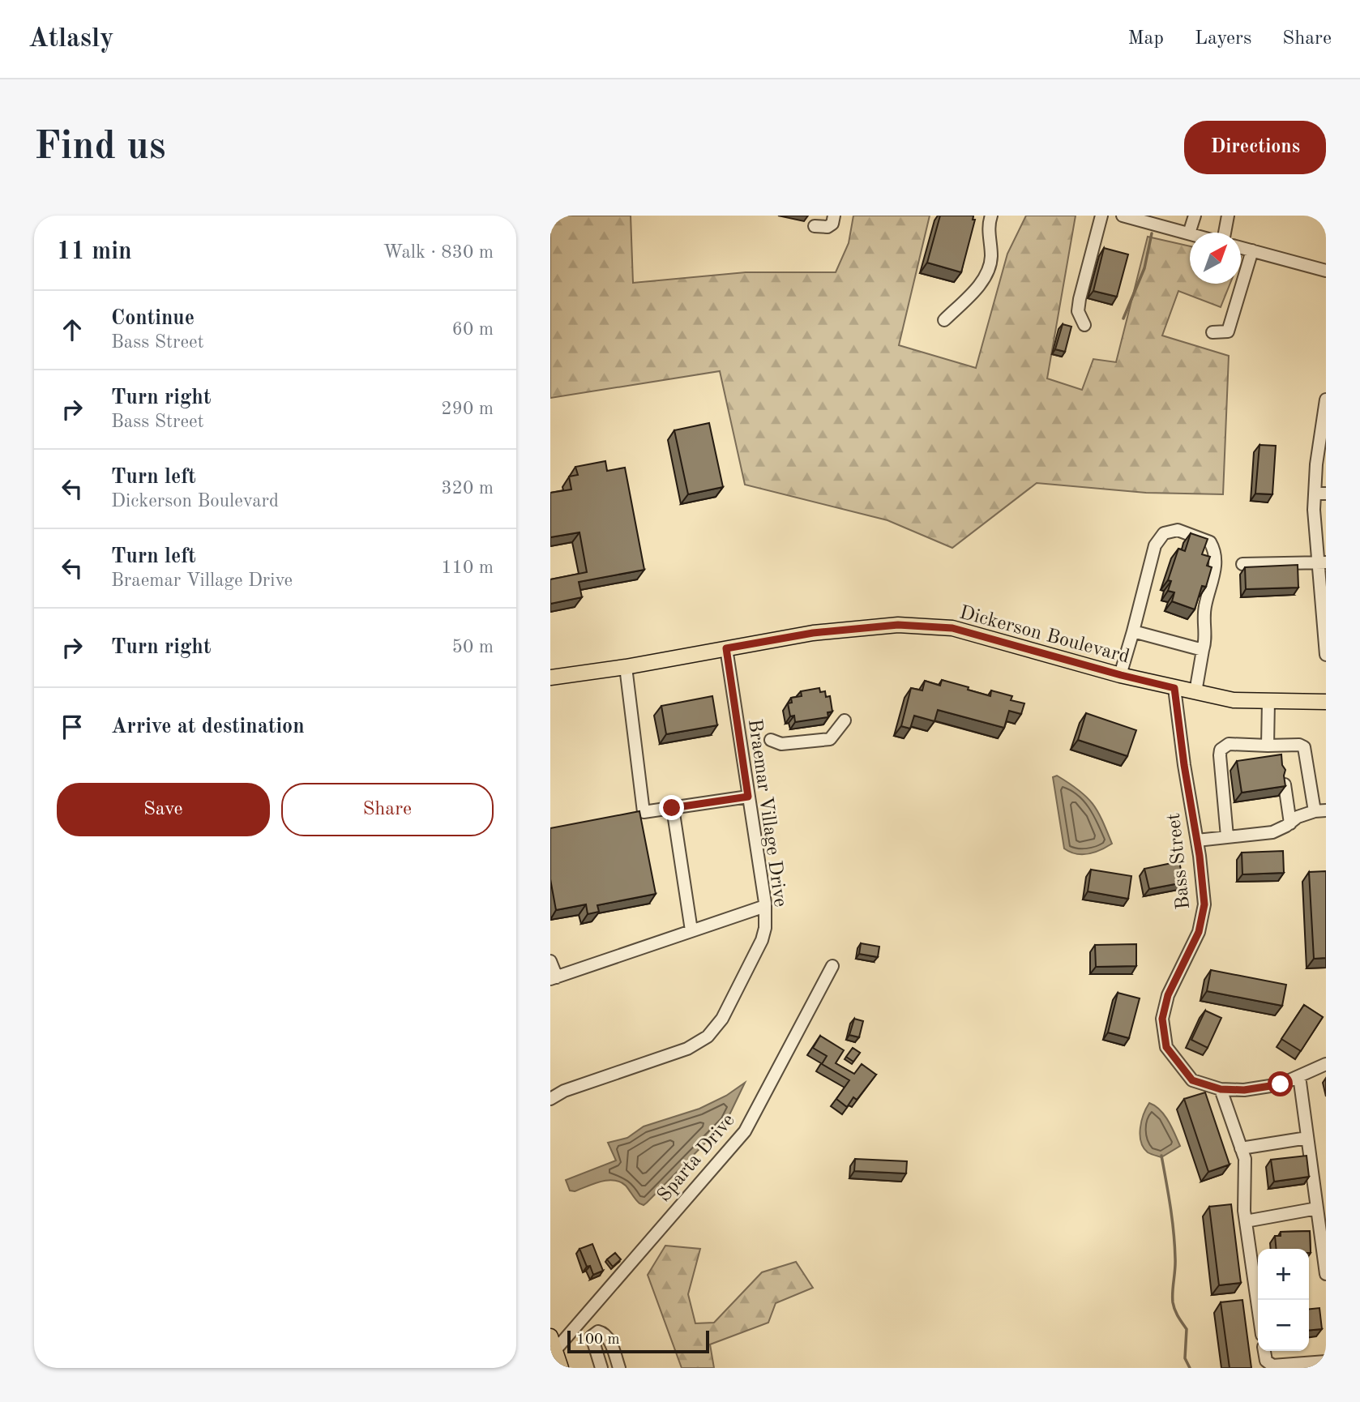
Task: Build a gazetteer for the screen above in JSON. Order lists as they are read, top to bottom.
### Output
{
  "streets": {
    "main road": ["Dickerson Boulevard"],
    "street": ["Braemar Village Drive", "Bass Street", "Sparta Drive"]
  },
  "crossings": [
    ["Dickerson Boulevard", "Braemar Village Drive"],
    ["Dickerson Boulevard", "Bass Street"]
  ],
  "scale_bar": "100 m",
  "north": "top right",
  "page": {
    "header": "Atlasly",
    "nav": ["Map", "Layers", "Share"],
    "buttons": [
      "Directions",
      ["Save", "Share"]
    ],
    "title": "Find us",
    "heading": ["11 min", "Walk · 830 m"],
    "list": [
      ["Continue", "Bass Street", "60 m"],
      ["Turn right", "Bass Street", "290 m"],
      ["Turn left", "Dickerson Boulevard", "320 m"],
      ["Turn left", "Braemar Village Drive", "110 m"],
      ["Turn right", "50 m"],
      "Arrive at destination"
    ],
    "map_buttons": ["+", "−"],
    "scale": "100 m"
  }
}
